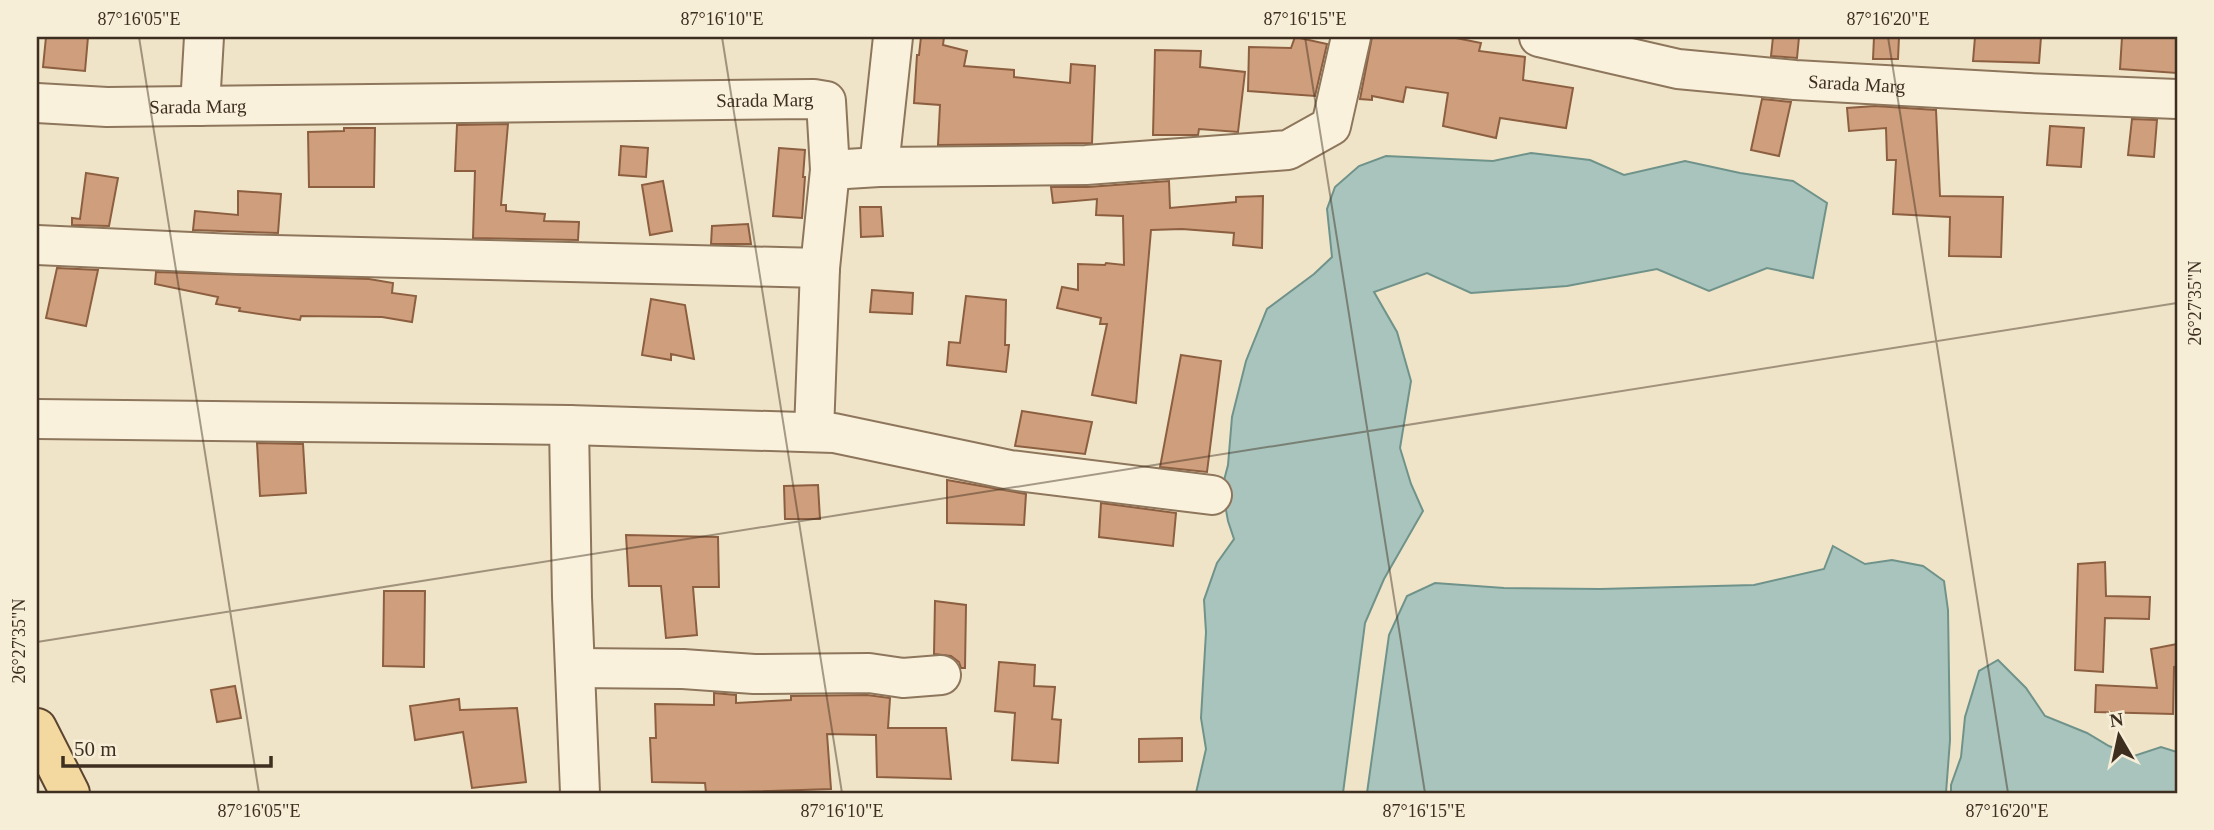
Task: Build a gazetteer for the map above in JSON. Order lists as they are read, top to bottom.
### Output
{
  "streets": {
    "street": ["Sarada Marg"]
  },
  "scale_bar": "50 m",
  "north": "top",
  "coordinates": [
    "87°16'05\"E",
    "87°16'10\"E",
    "87°16'15\"E",
    "87°16'20\"E",
    "26°27'35\"N"
  ]
}
